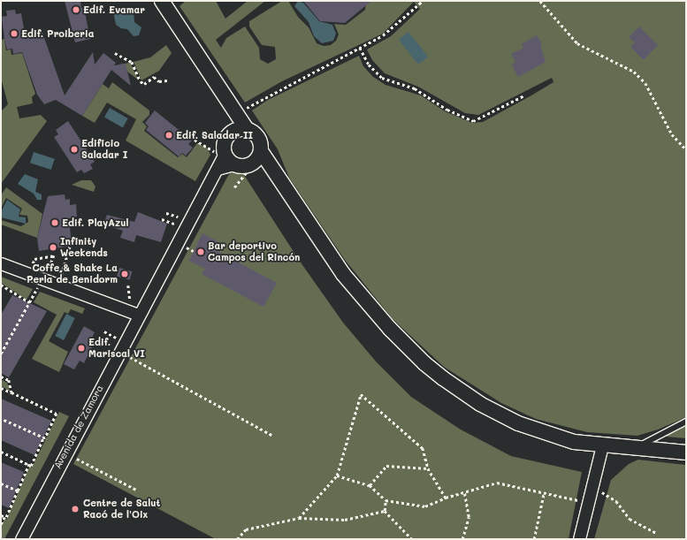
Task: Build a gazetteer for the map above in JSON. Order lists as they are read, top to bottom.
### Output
{
  "streets": {
    "street": ["Avenida de Zamora"]
  },
  "places": [
    "Edif. Evamar",
    "Edif. Proiberia",
    "Edif. Saladar II",
    "Edificio Saladar I",
    "Edif. PlayAzul",
    "Infinity Weekends",
    "Bar deportivo Campos del Rincón",
    "Coffe & Shake La Perla de Benidorm",
    "Edif. Mariscal VI",
    "Centre de Salut Racó de l'Oix"
  ]
}
